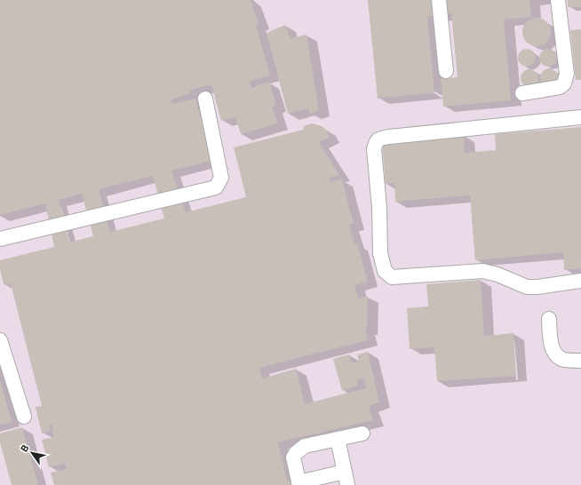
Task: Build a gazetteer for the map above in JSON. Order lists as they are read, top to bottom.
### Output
{
  "north": "top left"
}
